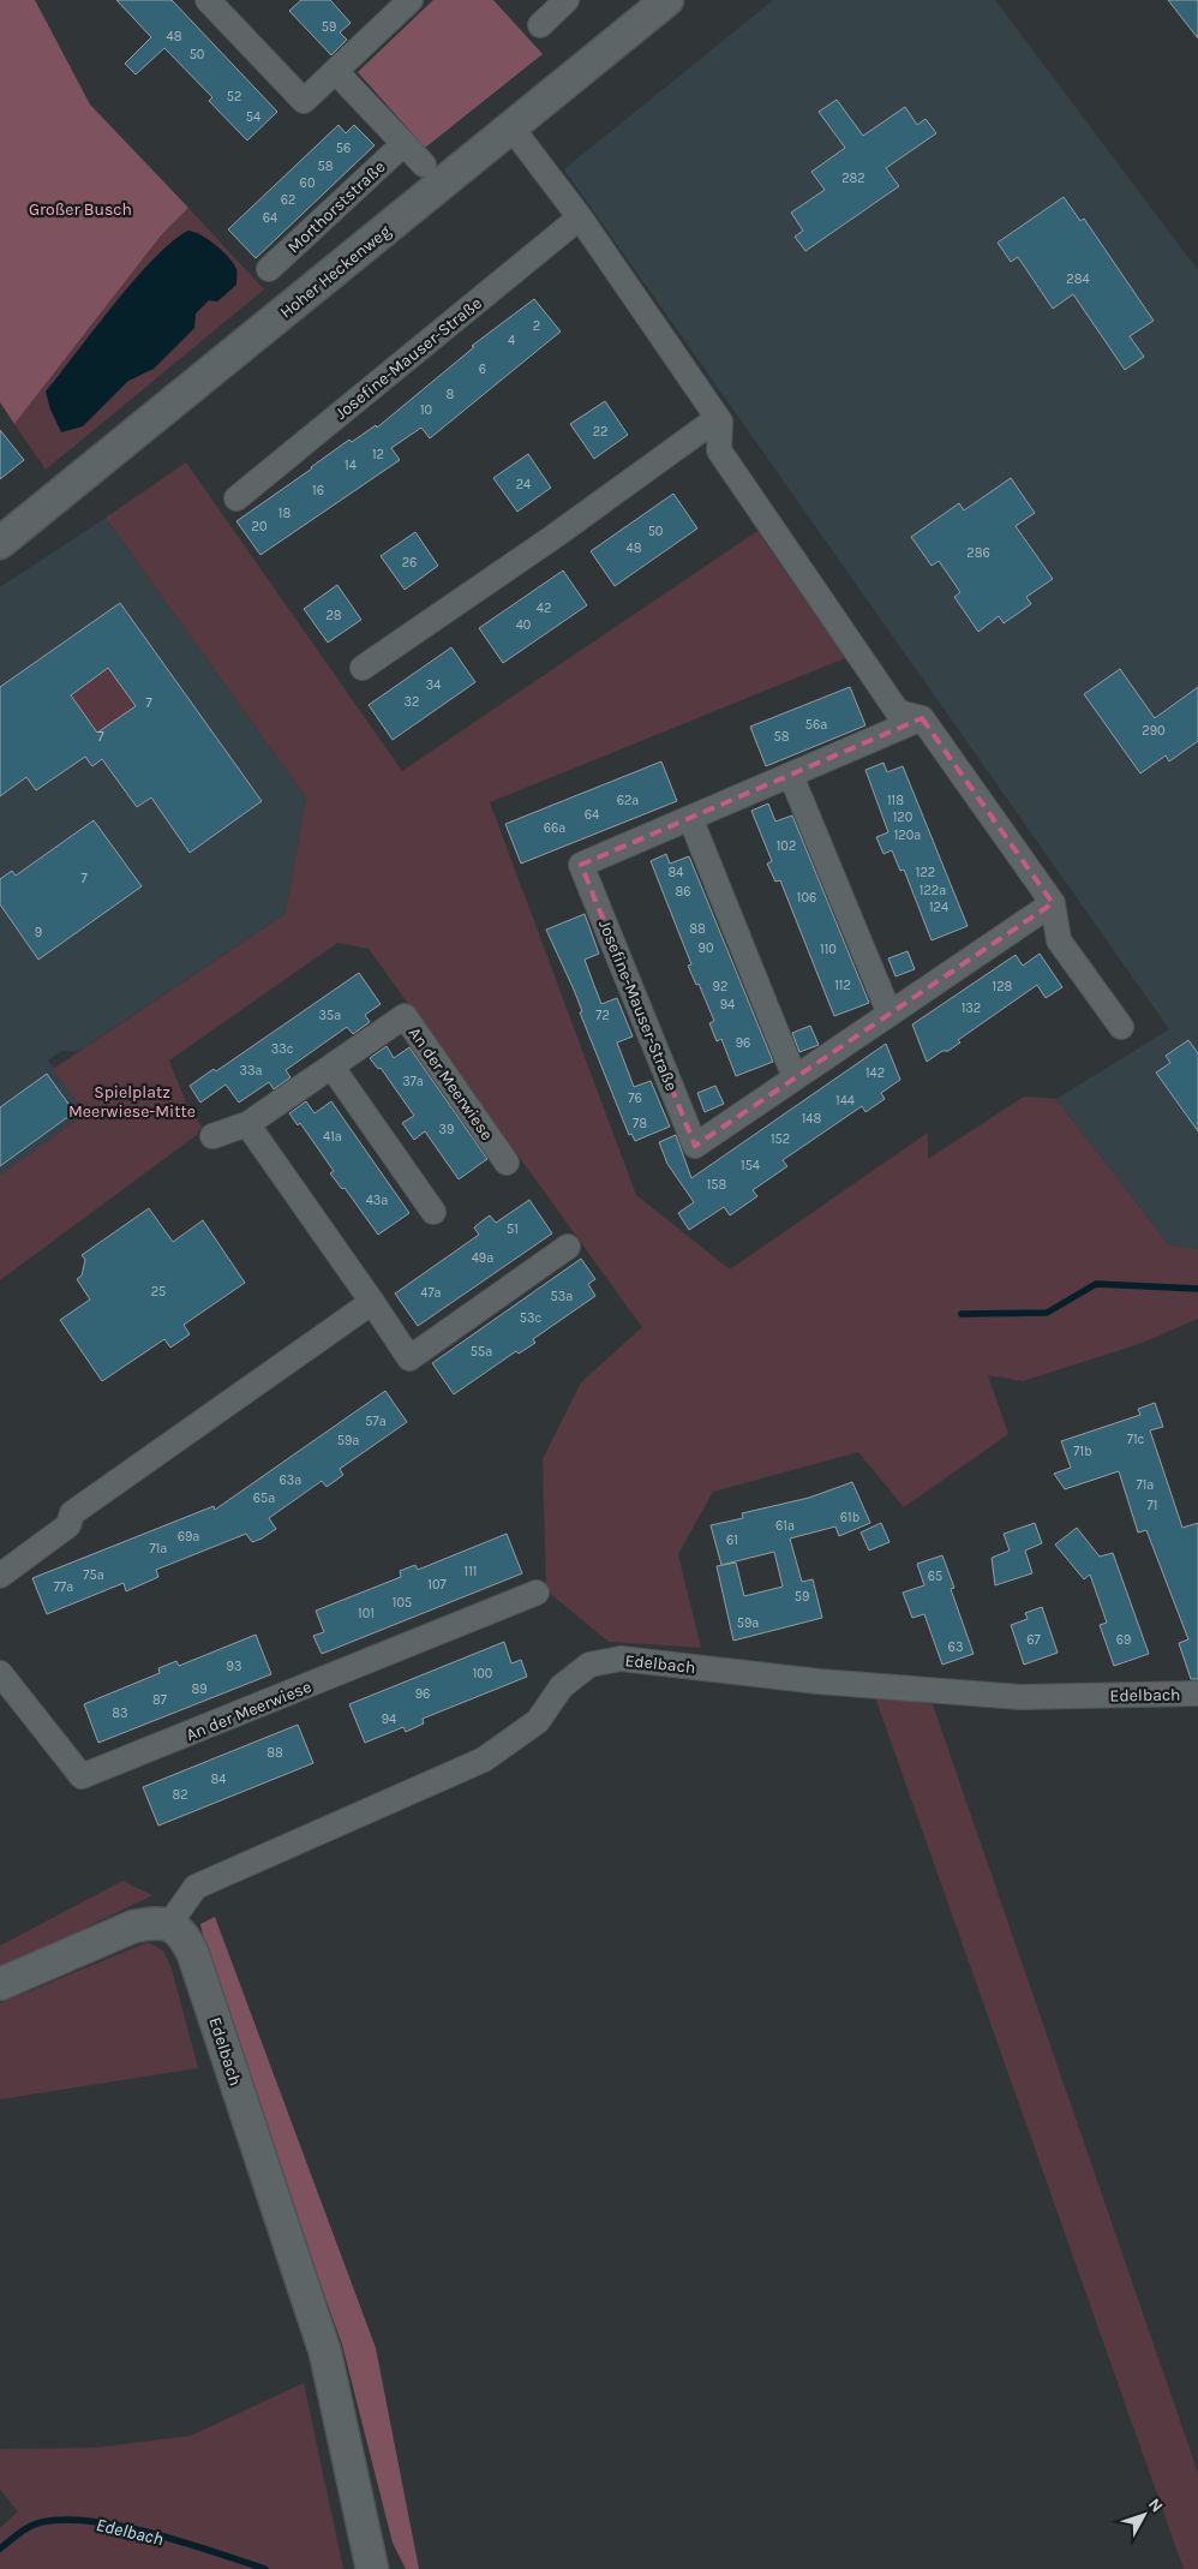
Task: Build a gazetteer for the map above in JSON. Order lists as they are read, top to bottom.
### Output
{
  "streets": {
    "street": [
      "Morthorststraße",
      "Hoher Heckenweg",
      "Josefine-Mauser-Straße",
      "An der Meerwiese",
      "Edelbach"
    ]
  },
  "water": ["Edelbach"],
  "parks": ["Großer Busch", "Spielplatz Meerwiese-Mitte"],
  "house_numbers": [
    "59",
    "48",
    "50",
    "52",
    "54",
    "56",
    "58",
    "282",
    "60",
    "62",
    "64",
    "284",
    "2",
    "4",
    "6",
    "8",
    "10",
    "22",
    "12",
    "14",
    "24",
    "16",
    "18",
    "20",
    "50",
    "48",
    "286",
    "26",
    "42",
    "28",
    "40",
    "34",
    "32",
    "7",
    "56a",
    "290",
    "7",
    "58",
    "62a",
    "118",
    "64",
    "120",
    "66a",
    "120a",
    "102",
    "84",
    "122",
    "7",
    "122a",
    "86",
    "106",
    "124",
    "88",
    "9",
    "90",
    "110",
    "112",
    "92",
    "128",
    "94",
    "132",
    "35a",
    "72",
    "96",
    "33c",
    "33a",
    "142",
    "37a",
    "76",
    "144",
    "148",
    "78",
    "39",
    "41a",
    "152",
    "154",
    "158",
    "43a",
    "51",
    "49a",
    "25",
    "47a",
    "53a",
    "53c",
    "55a",
    "57a",
    "71c",
    "59a",
    "71b",
    "63a",
    "71a",
    "65a",
    "71",
    "61b",
    "61a",
    "69a",
    "61",
    "71a",
    "111",
    "75a",
    "65",
    "107",
    "77a",
    "59",
    "105",
    "101",
    "59a",
    "67",
    "69",
    "63",
    "93",
    "100",
    "89",
    "96",
    "87",
    "83",
    "94",
    "88",
    "84",
    "82"
  ],
  "north": "top right"
}
